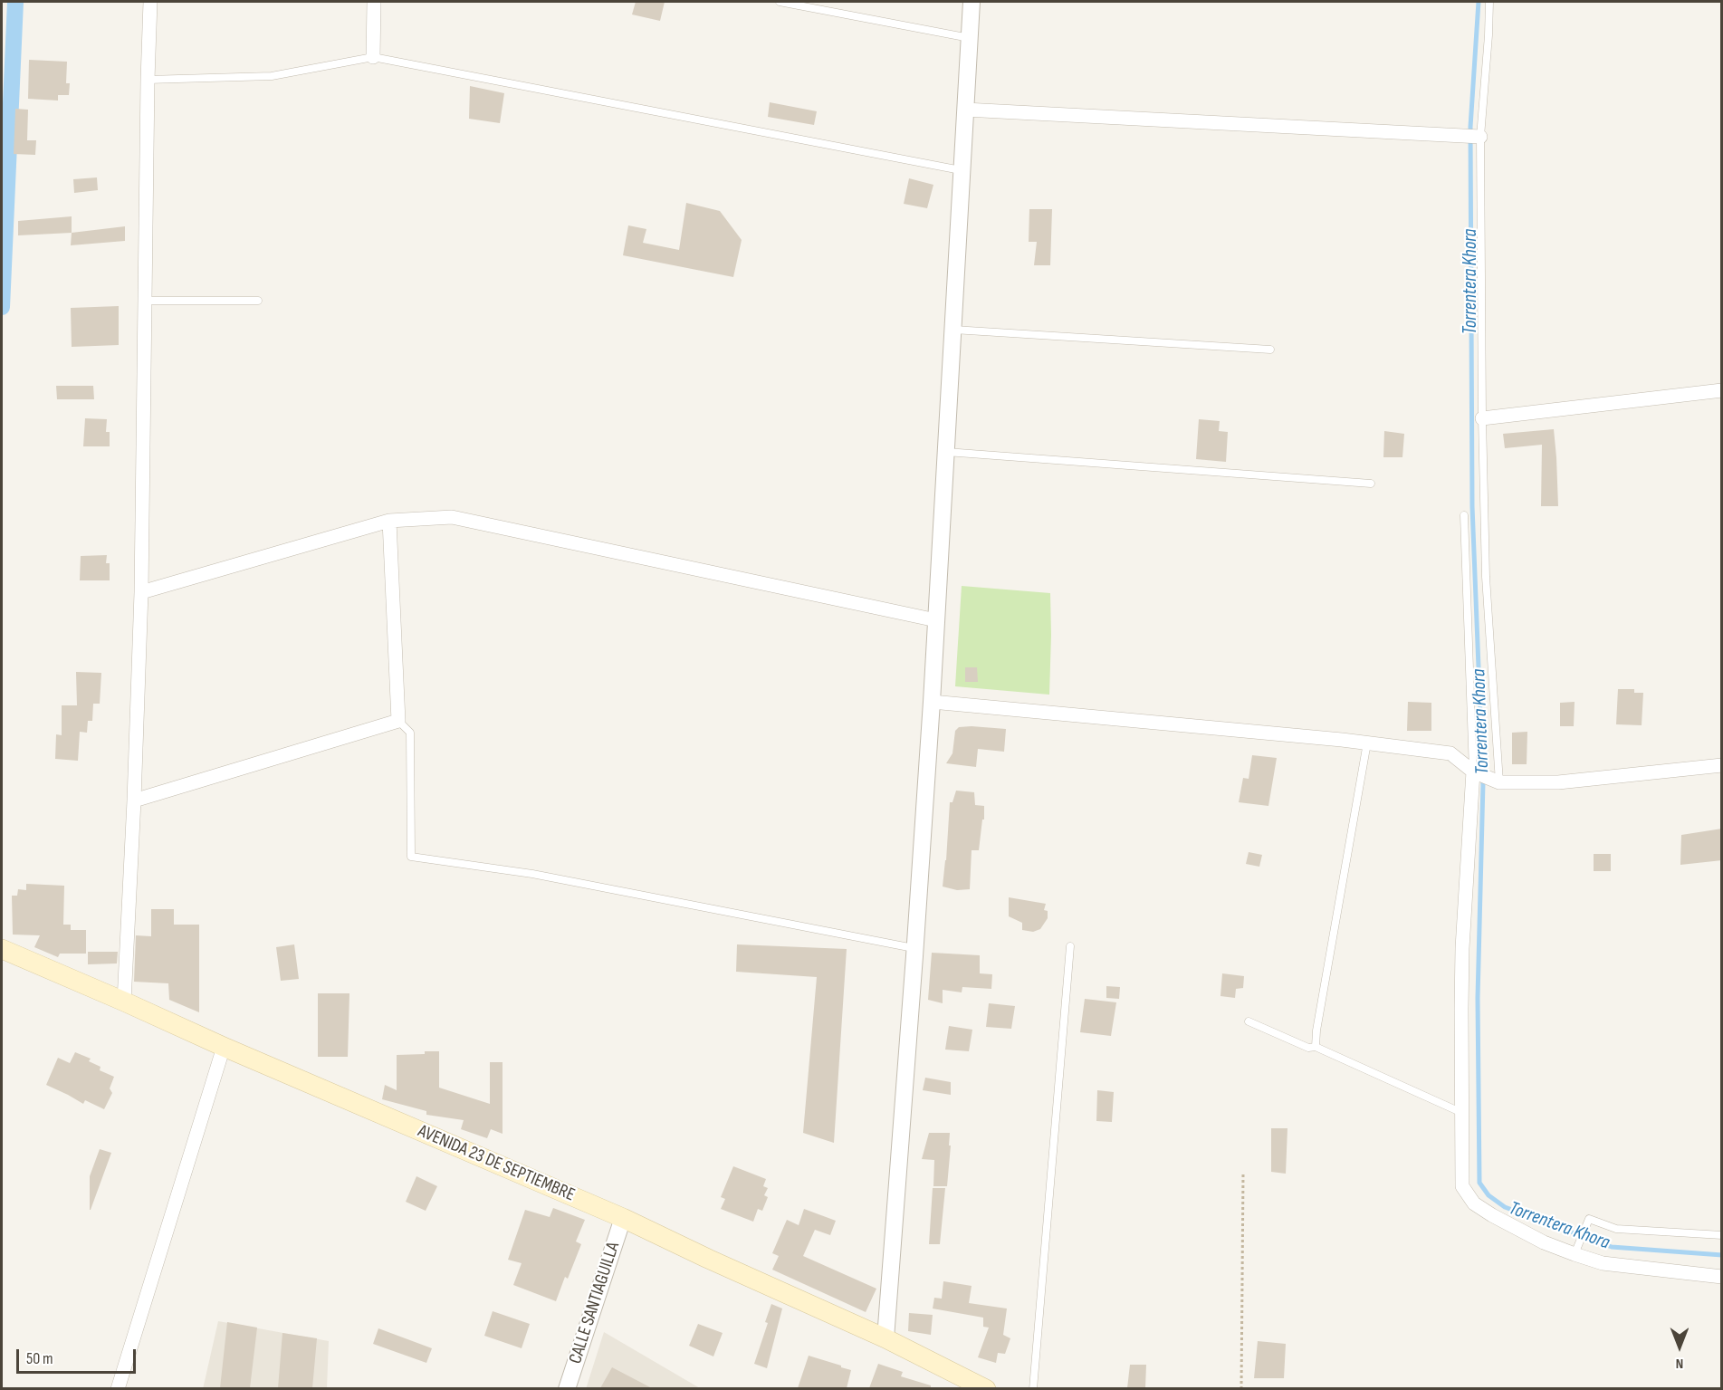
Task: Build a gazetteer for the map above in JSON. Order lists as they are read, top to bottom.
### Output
{
  "streets": {
    "main road": ["AVENIDA 23 DE SEPTIEMBRE"],
    "street": ["CALLE SANTIAGUILLA"]
  },
  "crossings": [
    ["AVENIDA 23 DE SEPTIEMBRE", "CALLE SANTIAGUILLA"]
  ],
  "water": ["Torrentera Khora"],
  "scale_bar": "50 m",
  "north": "bottom"
}
